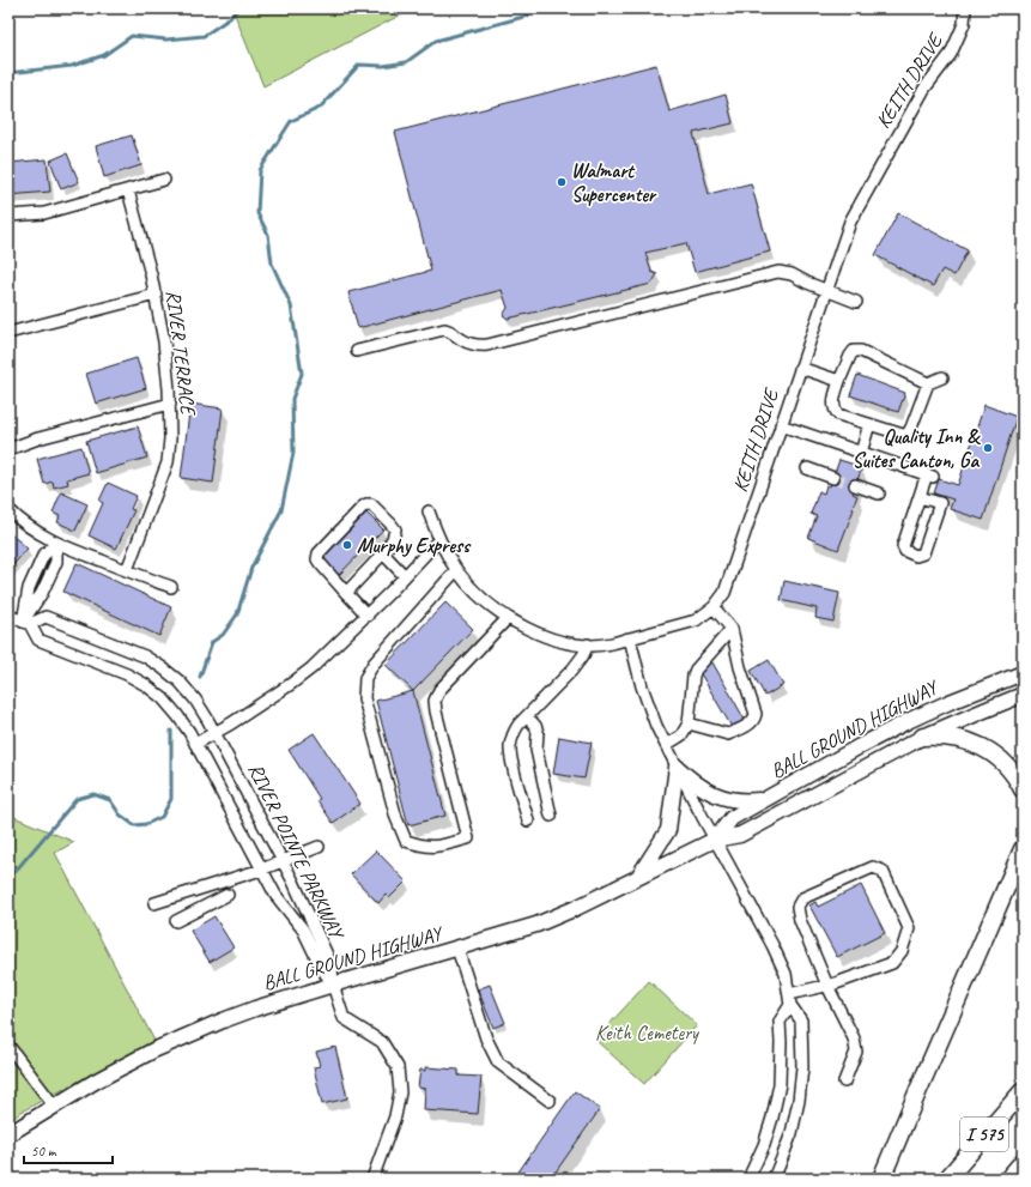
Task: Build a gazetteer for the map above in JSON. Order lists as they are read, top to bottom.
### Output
{
  "streets": {
    "highway": ["I 575"],
    "main road": ["BALL GROUND HIGHWAY"],
    "street": ["KEITH DRIVE", "RIVER TERRACE", "RIVER POINTE PARKWAY"]
  },
  "crossings": [
    ["BALL GROUND HIGHWAY", "RIVER POINTE PARKWAY"]
  ],
  "parks": ["Keith Cemetery"],
  "places": ["Walmart Supercenter", "Quality Inn & Suites Canton, Ga", "Murphy Express"],
  "scale_bar": "50 m"
}
